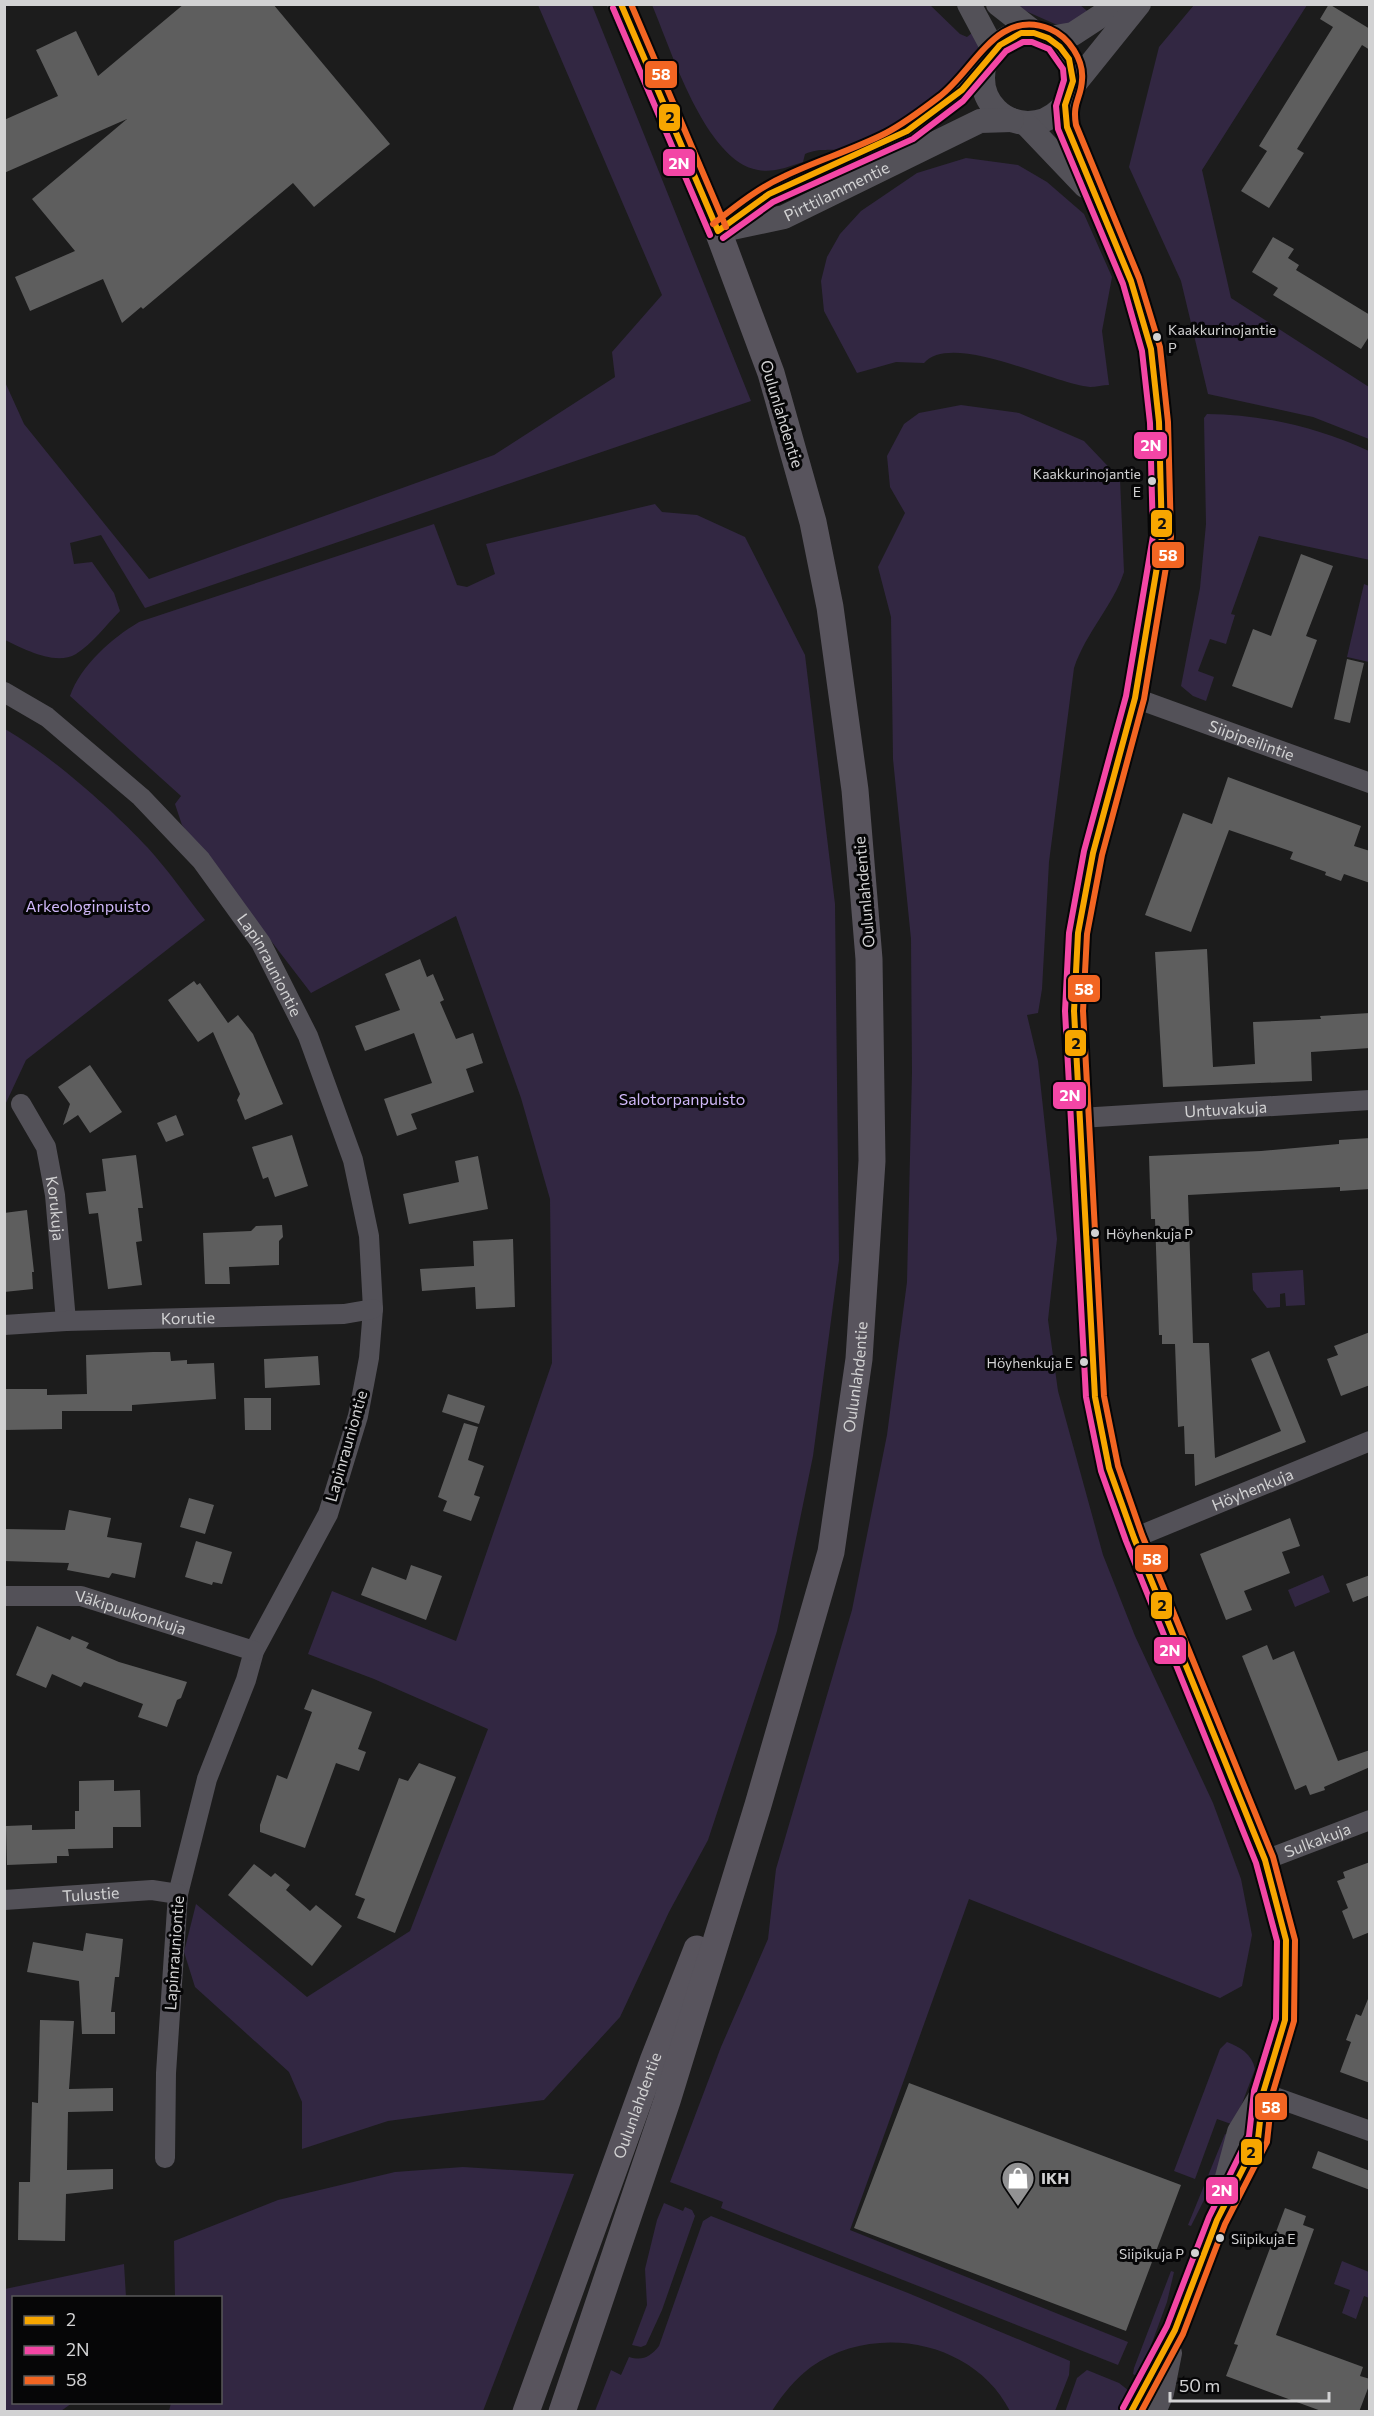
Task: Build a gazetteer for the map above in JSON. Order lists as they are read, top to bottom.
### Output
{
  "streets": {
    "main road": ["Oulunlahdentie"],
    "street": [
      "Pirttilammentie",
      "Siipipeilintie",
      "Lapinrauniontie",
      "Untuvakuja",
      "Korukuja",
      "Korutie",
      "Höyhenkuja",
      "Väkipuukonkuja",
      "Sulkakuja",
      "Tulustie"
    ]
  },
  "crossings": [
    ["Pirttilammentie", "Oulunlahdentie"],
    ["Lapinrauniontie", "Korutie"],
    ["Lapinrauniontie", "Väkipuukonkuja"],
    ["Lapinrauniontie", "Tulustie"],
    ["Korukuja", "Korutie"]
  ],
  "parks": ["Arkeologinpuisto", "Salotorpanpuisto"],
  "places": {
    "other": [
      "Kaakkurinojantie P",
      "Kaakkurinojantie E",
      "Höyhenkuja P",
      "Höyhenkuja E",
      "Siipikuja E",
      "Siipikuja P"
    ],
    "shop": ["IKH"]
  },
  "lines": ["transit line 2", "transit line 58", "transit line 2N"],
  "legend": ["2", "2N", "58"],
  "scale_bar": "50 m"
}
